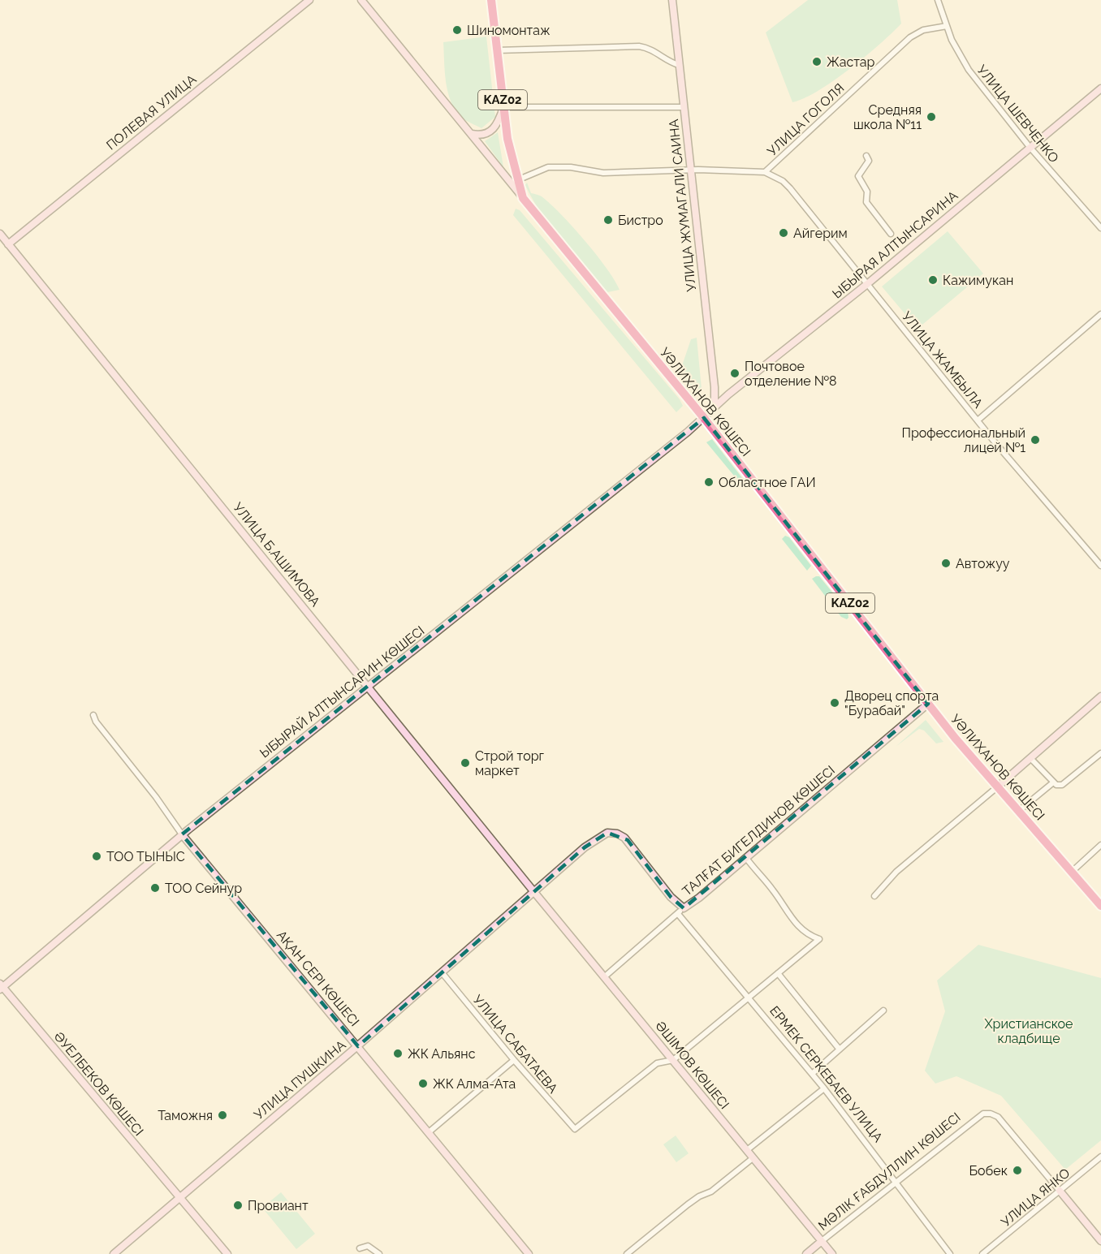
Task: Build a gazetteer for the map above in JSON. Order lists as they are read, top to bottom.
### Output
{
  "streets": {
    "highway": ["KАZ02", "УӘЛИХАНОВ КӨШЕСІ"],
    "street": [
      "ПОЛЕВАЯ УЛИЦА",
      "УЛИЦА ШЕВЧЕНКО",
      "УЛИЦА ГОГОЛЯ",
      "УЛИЦА ЖУМАГАЛИ САИНА",
      "ЫБЫРАЯ АЛТЫНСАРИНА",
      "УЛИЦА ЖАМБЫЛА",
      "УЛИЦА Б.АШИМОВА",
      "ЫБЫРАЙ АЛТЫНСАРИН КӨШЕСІ",
      "ТАЛҒАТ БИГЕЛДИНОВ КӨШЕСІ",
      "АҚАН СЕРІ КӨШЕСІ",
      "УЛИЦА САБАТАЕВА",
      "ӘШІМОВ КӨШЕСІ",
      "ЕРМЕК СЕРКЕБАЕВ УЛИЦА",
      "УЛИЦА ПУШКИНА",
      "ӘУЕЛБЕКОВ КӨШЕСІ",
      "МӘЛІК ҒАБДУЛЛИН КӨШЕСІ",
      "УЛИЦА ЯНКО"
    ]
  },
  "crossings": [
    ["KАZ02", "УӘЛИХАНОВ КӨШЕСІ"],
    ["ПОЛЕВАЯ УЛИЦА", "УЛИЦА Б.АШИМОВА"],
    ["УЛИЦА ШЕВЧЕНКО", "УЛИЦА ГОГОЛЯ"],
    ["УЛИЦА ШЕВЧЕНКО", "ЫБЫРАЯ АЛТЫНСАРИНА"],
    ["УЛИЦА ГОГОЛЯ", "УЛИЦА ЖУМАГАЛИ САИНА"],
    ["УЛИЦА ГОГОЛЯ", "УЛИЦА ЖАМБЫЛА"],
    ["УЛИЦА ГОГОЛЯ", "УӘЛИХАНОВ КӨШЕСІ"],
    ["УЛИЦА ЖУМАГАЛИ САИНА", "ЫБЫРАЯ АЛТЫНСАРИНА"],
    ["ЫБЫРАЯ АЛТЫНСАРИНА", "УЛИЦА ЖАМБЫЛА"],
    ["ЫБЫРАЯ АЛТЫНСАРИНА", "УӘЛИХАНОВ КӨШЕСІ"],
    ["ЫБЫРАЯ АЛТЫНСАРИНА", "ЫБЫРАЙ АЛТЫНСАРИН КӨШЕСІ"],
    ["УӘЛИХАНОВ КӨШЕСІ", "ЫБЫРАЙ АЛТЫНСАРИН КӨШЕСІ"],
    ["УӘЛИХАНОВ КӨШЕСІ", "ТАЛҒАТ БИГЕЛДИНОВ КӨШЕСІ"],
    ["УЛИЦА Б.АШИМОВА", "ЫБЫРАЙ АЛТЫНСАРИН КӨШЕСІ"],
    ["УЛИЦА Б.АШИМОВА", "ӘШІМОВ КӨШЕСІ"],
    ["УЛИЦА Б.АШИМОВА", "УЛИЦА ПУШКИНА"],
    ["ЫБЫРАЙ АЛТЫНСАРИН КӨШЕСІ", "АҚАН СЕРІ КӨШЕСІ"],
    ["ЫБЫРАЙ АЛТЫНСАРИН КӨШЕСІ", "ӘУЕЛБЕКОВ КӨШЕСІ"],
    ["ТАЛҒАТ БИГЕЛДИНОВ КӨШЕСІ", "ӘШІМОВ КӨШЕСІ"],
    ["ТАЛҒАТ БИГЕЛДИНОВ КӨШЕСІ", "ЕРМЕК СЕРКЕБАЕВ УЛИЦА"],
    ["ТАЛҒАТ БИГЕЛДИНОВ КӨШЕСІ", "УЛИЦА ПУШКИНА"],
    ["АҚАН СЕРІ КӨШЕСІ", "УЛИЦА ПУШКИНА"],
    ["УЛИЦА САБАТАЕВА", "ӘШІМОВ КӨШЕСІ"],
    ["УЛИЦА САБАТАЕВА", "УЛИЦА ПУШКИНА"],
    ["ӘШІМОВ КӨШЕСІ", "УЛИЦА ПУШКИНА"],
    ["ӘШІМОВ КӨШЕСІ", "МӘЛІК ҒАБДУЛЛИН КӨШЕСІ"],
    ["ЕРМЕК СЕРКЕБАЕВ УЛИЦА", "МӘЛІК ҒАБДУЛЛИН КӨШЕСІ"],
    ["УЛИЦА ПУШКИНА", "ӘУЕЛБЕКОВ КӨШЕСІ"],
    ["МӘЛІК ҒАБДУЛЛИН КӨШЕСІ", "УЛИЦА ЯНКО"]
  ],
  "parks": ["Христианское кладбище"],
  "places": [
    "Шиномонтаж",
    "Жастар",
    "Средняя школа №11",
    "Бистро",
    "Айгерим",
    "Кажимукан",
    "Почтовое отделение №8",
    "Профессиональный лицей №1",
    "Областное ГАИ",
    "Автожуу",
    "Дворец спорта \"Бурабай\"",
    "Строй торг маркет",
    "ТОО ТЫНЫС",
    "ТОО Сейнур",
    "ЖК Альянс",
    "ЖК Алма-Ата",
    "Таможня",
    "Бобек",
    "Провиант"
  ]
}
